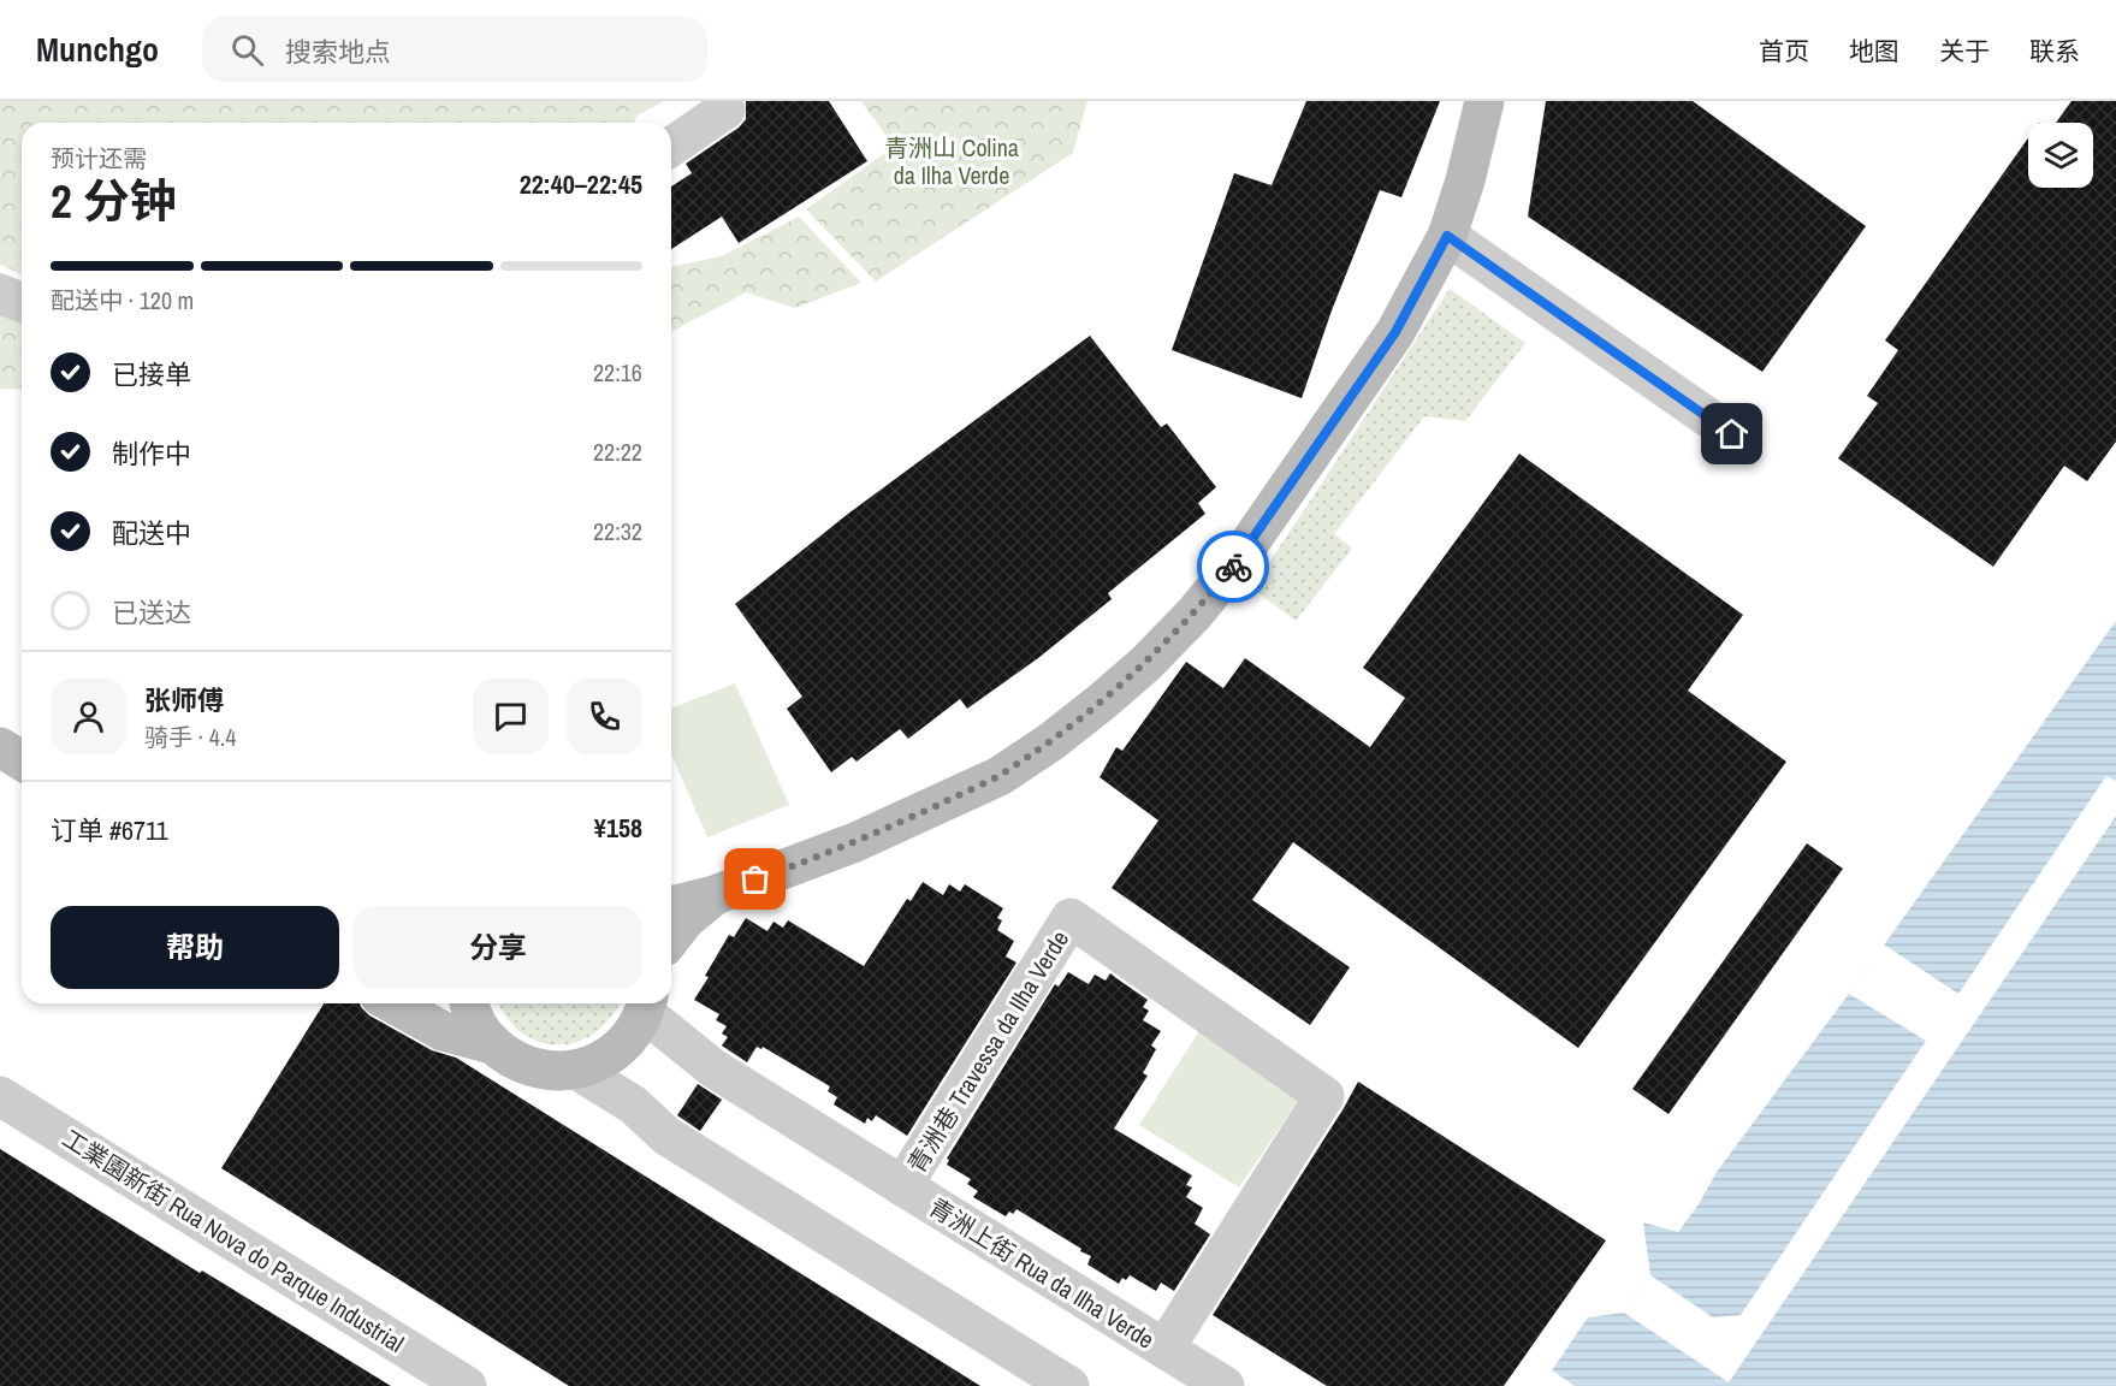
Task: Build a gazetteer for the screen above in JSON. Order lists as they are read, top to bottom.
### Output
{
  "streets": {
    "street": ["青洲巷 Travessa da Ilha Verde", "工業園新街 Rua Nova do Parque Industrial", "青洲上街 Rua da Ilha Verde"]
  },
  "crossings": [
    ["青洲巷 Travessa da Ilha Verde", "青洲上街 Rua da Ilha Verde"]
  ],
  "parks": ["青洲山 Colina da Ilha Verde"],
  "page": {
    "header": "Munchgo",
    "search": "搜索地点",
    "nav": [
      "首页",
      "地图",
      "关于",
      "联系"
    ],
    "heading": ["2 分钟", "预计还需", "22:40–22:45"],
    "panel": [
      "张师傅",
      "骑手 · 4.4",
      "订单 #6711",
      "¥158"
    ],
    "bar": "配送中 · 120 m",
    "list": [
      ["已接单", "22:16"],
      ["制作中", "22:22"],
      ["配送中", "22:32"],
      "已送达"
    ],
    "buttons": ["帮助", "分享"]
  }
}
